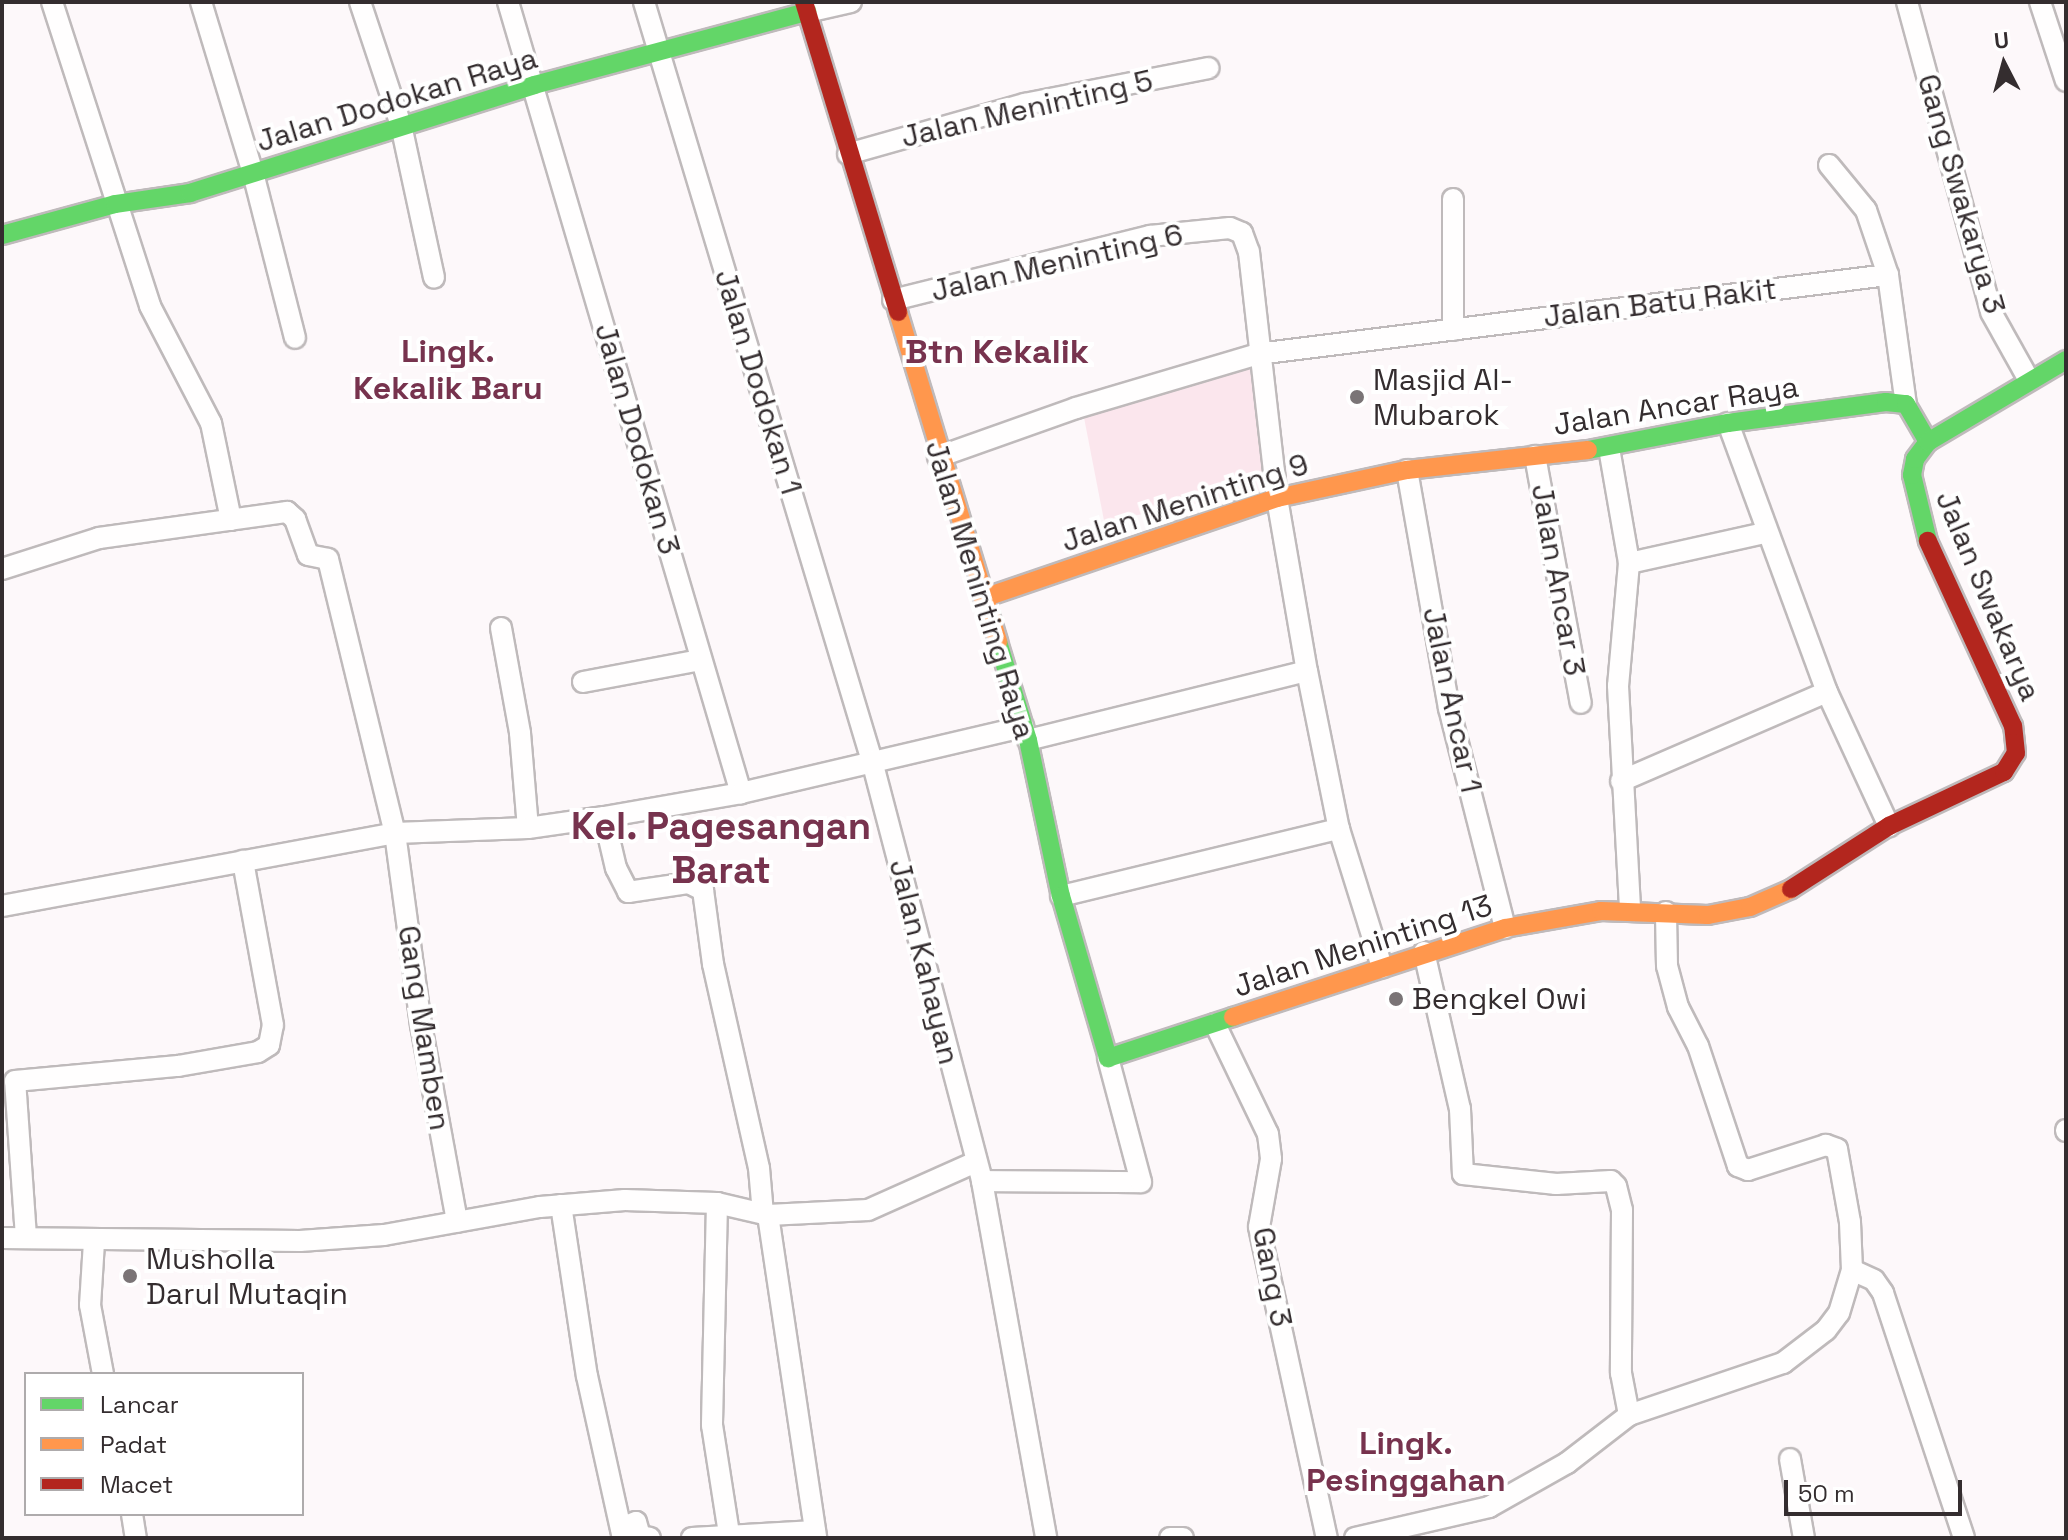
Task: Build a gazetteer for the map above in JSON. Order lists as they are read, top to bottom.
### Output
{
  "streets": {
    "street": [
      "Jalan Dodokan Raya",
      "Jalan Meninting 5",
      "Gang Swakarya 3",
      "Jalan Meninting 6",
      "Jalan Batu Rakit",
      "Jalan Dodokan 1",
      "Jalan Ancar Raya",
      "Jalan Dodokan 3",
      "Jalan Meninting 9",
      "Jalan Ancar 3",
      "Jalan Meninting Raya",
      "Jalan Swakarya",
      "Jalan Ancar 1",
      "Jalan Meninting 13",
      "Jalan Kahayan",
      "Gang Mamben",
      "Gang 3"
    ]
  },
  "crossings": [
    ["Jalan Dodokan Raya", "Jalan Dodokan 1"],
    ["Jalan Dodokan Raya", "Jalan Dodokan 3"],
    ["Jalan Dodokan Raya", "Jalan Meninting Raya"],
    ["Jalan Meninting 5", "Jalan Meninting Raya"],
    ["Jalan Meninting 6", "Jalan Batu Rakit"],
    ["Jalan Meninting 6", "Jalan Meninting 9"],
    ["Jalan Meninting 6", "Jalan Meninting Raya"],
    ["Jalan Meninting 6", "Jalan Meninting 13"],
    ["Jalan Batu Rakit", "Jalan Meninting Raya"],
    ["Jalan Dodokan 1", "Jalan Kahayan"],
    ["Jalan Ancar Raya", "Jalan Meninting 9"],
    ["Jalan Ancar Raya", "Jalan Ancar 3"],
    ["Jalan Ancar Raya", "Jalan Ancar 1"],
    ["Jalan Meninting 9", "Jalan Meninting Raya"],
    ["Jalan Meninting 9", "Jalan Ancar 1"],
    ["Jalan Meninting Raya", "Jalan Meninting 13"],
    ["Jalan Meninting Raya", "Jalan Kahayan"],
    ["Jalan Swakarya", "Jalan Meninting 13"],
    ["Jalan Ancar 1", "Jalan Meninting 13"],
    ["Jalan Meninting 13", "Gang 3"]
  ],
  "districts": [
    "Lingk. Kekalik Baru",
    "Btn Kekalik",
    "Kel. Pagesangan Barat",
    "Lingk. Pesinggahan"
  ],
  "places": ["Masjid Al- Mubarok", "Bengkel Owi", "Musholla Darul Mutaqin"],
  "legend": ["Lancar", "Padat", "Macet"],
  "scale_bar": "50 m",
  "north": "top"
}
